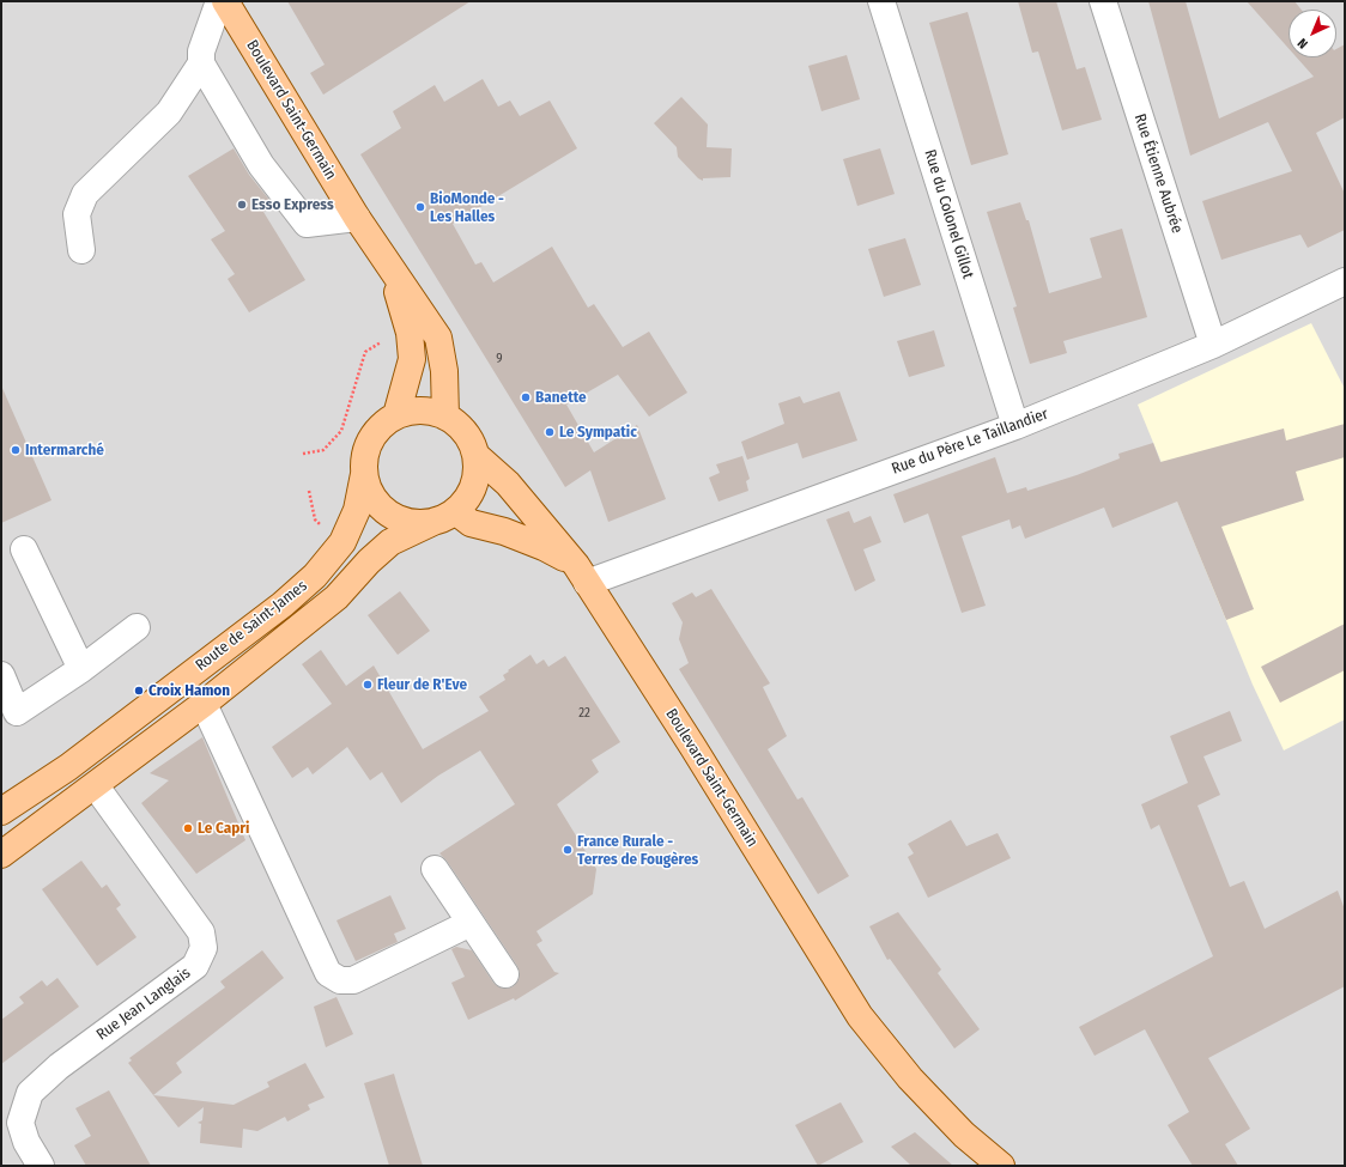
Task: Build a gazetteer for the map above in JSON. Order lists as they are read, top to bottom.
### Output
{
  "streets": {
    "main road": ["Boulevard Saint-Germain", "Route de Saint-James"],
    "street": [
      "Rue Étienne Aubrée",
      "Rue du Colonel Gillot",
      "Rue du Père Le Taillandier",
      "Rue Jean Langlais"
    ]
  },
  "crossings": [
    ["Boulevard Saint-Germain", "Rue du Père Le Taillandier"],
    ["Boulevard Saint-Germain", "Route de Saint-James"],
    ["Rue Étienne Aubrée", "Rue du Père Le Taillandier"],
    ["Rue du Colonel Gillot", "Rue du Père Le Taillandier"],
    ["Route de Saint-James", "Rue Jean Langlais"]
  ],
  "places": [
    "Esso Express",
    "BioMonde - Les Halles",
    "Banette",
    "Le Sympatic",
    "Intermarché",
    "Fleur de R'Eve",
    "Croix Hamon",
    "Le Capri",
    "France Rurale - Terres de Fougères"
  ],
  "house_numbers": ["9", "22"],
  "north": "bottom left"
}
